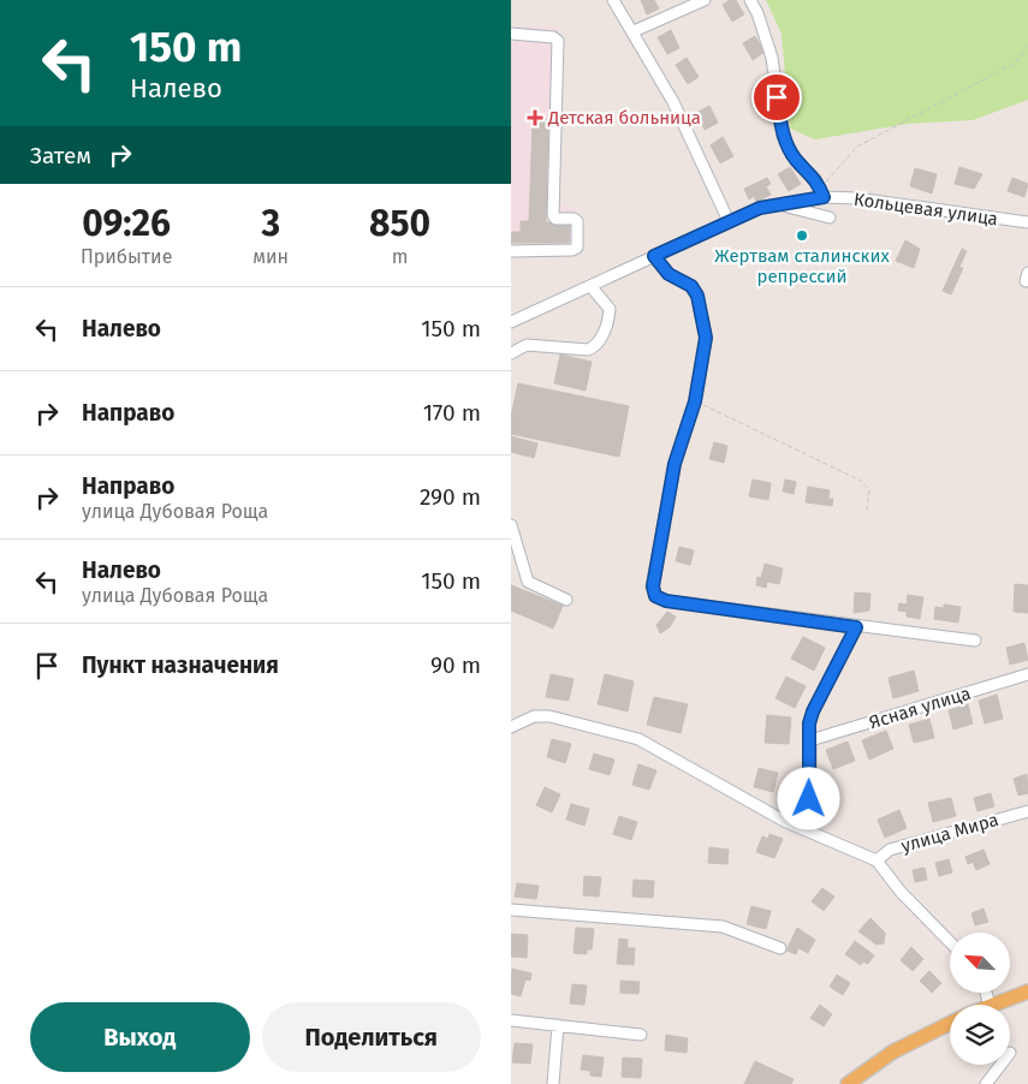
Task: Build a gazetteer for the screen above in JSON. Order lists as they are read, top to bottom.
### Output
{
  "streets": {
    "street": ["Кольцевая улица", "Ясная улица", "улица Мира"]
  },
  "places": {
    "health": ["Детская больница"],
    "other": ["Жертвам сталинских репрессий"]
  },
  "north": "top left",
  "page": {
    "turn": ["150 m", "Налево"],
    "then": "Затем",
    "eta": [
      "09:26",
      "Прибытие",
      "3",
      "мин",
      "850",
      "m"
    ],
    "list": [
      {
        "name": "Налево",
        "value": "150 m"
      },
      {
        "name": "Направо",
        "value": "170 m"
      },
      {
        "name": "Направо",
        "note": "улица Дубовая Роща",
        "value": "290 m"
      },
      {
        "name": "Налево",
        "note": "улица Дубовая Роща",
        "value": "150 m"
      },
      {
        "name": "Пункт назначения",
        "value": "90 m"
      }
    ],
    "buttons": ["Выход", "Поделиться"]
  }
}
